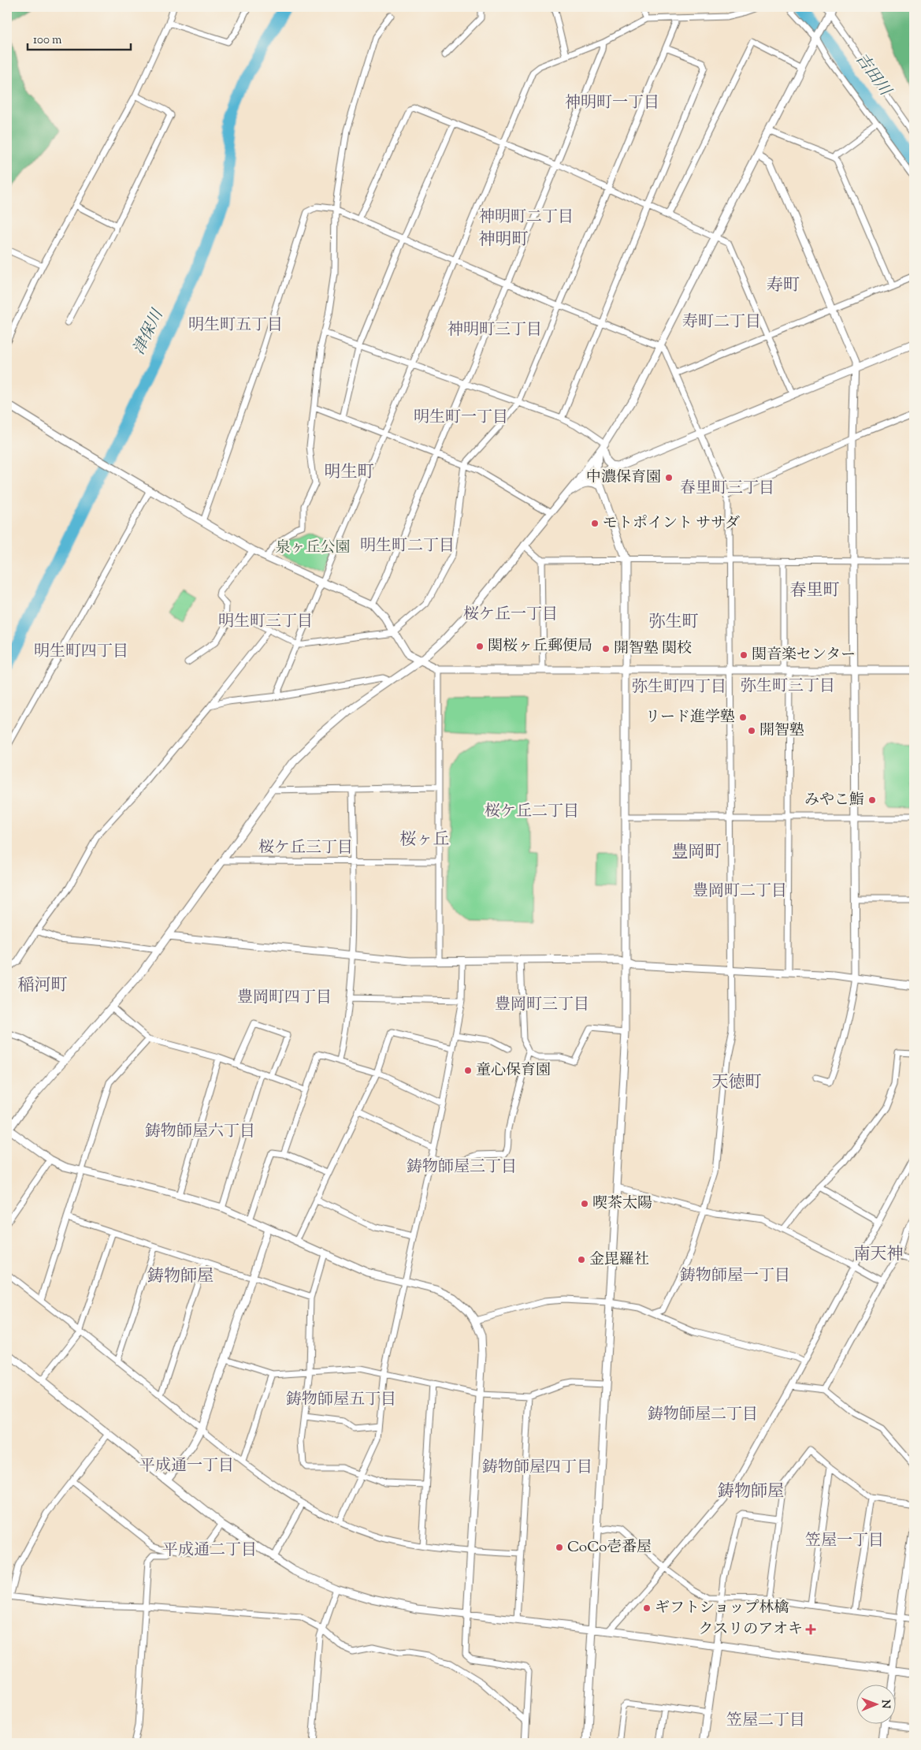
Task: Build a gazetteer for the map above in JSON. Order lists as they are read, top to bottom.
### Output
{
  "districts": [
    "神明町一丁目",
    "神明町二丁目",
    "神明町",
    "寿町",
    "寿町二丁目",
    "明生町五丁目",
    "神明町三丁目",
    "明生町一丁目",
    "明生町",
    "春里町三丁目",
    "明生町二丁目",
    "春里町",
    "桜ケ丘一丁目",
    "明生町三丁目",
    "弥生町",
    "明生町四丁目",
    "弥生町三丁目",
    "弥生町四丁目",
    "桜ケ丘二丁目",
    "桜ヶ丘",
    "桜ケ丘三丁目",
    "豊岡町",
    "豊岡町二丁目",
    "稲河町",
    "豊岡町四丁目",
    "豊岡町三丁目",
    "天徳町",
    "鋳物師屋六丁目",
    "鋳物師屋三丁目",
    "南天神",
    "鋳物師屋一丁目",
    "鋳物師屋",
    "鋳物師屋五丁目",
    "鋳物師屋二丁目",
    "平成通一丁目",
    "鋳物師屋四丁目",
    "鋳物師屋",
    "笠屋一丁目",
    "平成通二丁目",
    "笠屋二丁目"
  ],
  "water": ["吉田川", "津保川"],
  "parks": ["泉ヶ丘公園"],
  "places": {
    "other": [
      "中濃保育園",
      "モトポイント ササダ",
      "関桜ヶ丘郵便局",
      "開智塾 関校",
      "関音楽センター",
      "リード進学塾",
      "開智塾",
      "みやこ鮨",
      "童心保育園",
      "喫茶太陽",
      "金毘羅社",
      "CoCo壱番屋",
      "ギフトショップ林檎"
    ],
    "health": ["クスリのアオキ"]
  },
  "scale_bar": "100 m",
  "north": "right"
}
